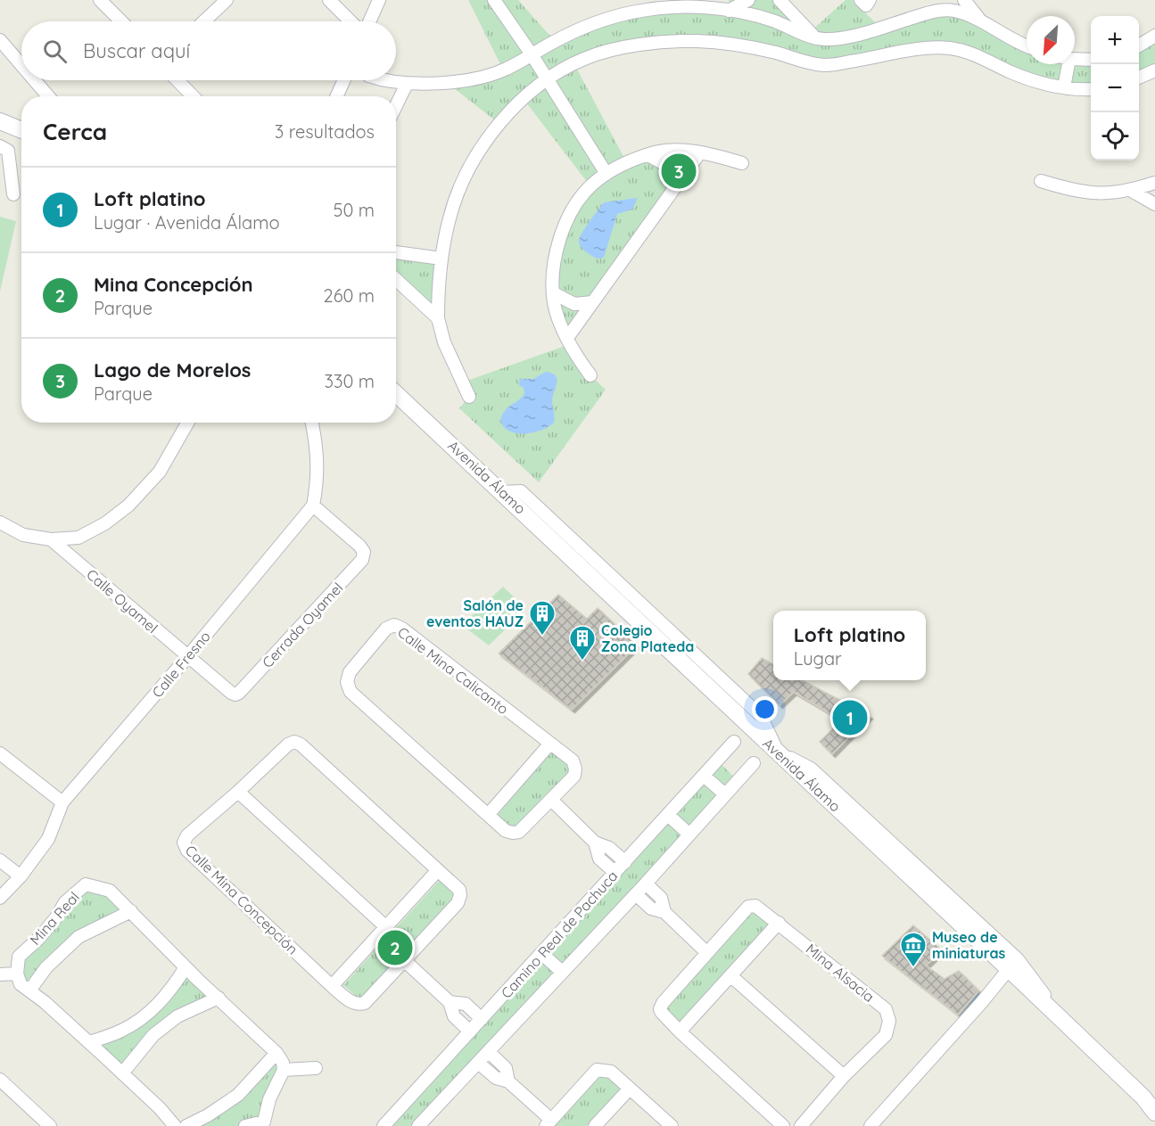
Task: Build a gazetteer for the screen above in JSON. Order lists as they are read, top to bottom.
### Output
{
  "streets": {
    "street": [
      "Avenida Álamo",
      "Calle Oyamel",
      "Cerrada Oyamel",
      "Calle Fresno",
      "Calle Mina Calicanto",
      "Calle Mina Concepción",
      "Mina Real",
      "Camino Real de Pachuca",
      "Mina Alsacia"
    ]
  },
  "crossings": [
    ["Calle Oyamel", "Cerrada Oyamel"],
    ["Calle Oyamel", "Calle Fresno"],
    ["Cerrada Oyamel", "Calle Fresno"]
  ],
  "places": {
    "building": ["Salón de eventos HAUZ", "Colegio Zona Plateda"],
    "museum": ["Museo de miniaturas"]
  },
  "north": "bottom left",
  "page": {
    "map_buttons": ["+", "−"],
    "search": "Buscar aquí",
    "heading": ["Cerca", "3 resultados"],
    "pins": ["3", "1", "2"],
    "list": [
      {
        "mark": "1",
        "name": "Loft platino",
        "note": "Lugar · Avenida Álamo",
        "value": "50 m"
      },
      {
        "mark": "2",
        "name": "Mina Concepción",
        "note": "Parque",
        "value": "260 m"
      },
      {
        "mark": "3",
        "name": "Lago de Morelos",
        "note": "Parque",
        "value": "330 m"
      }
    ],
    "popup": ["Loft platino", "Lugar"]
  }
}
